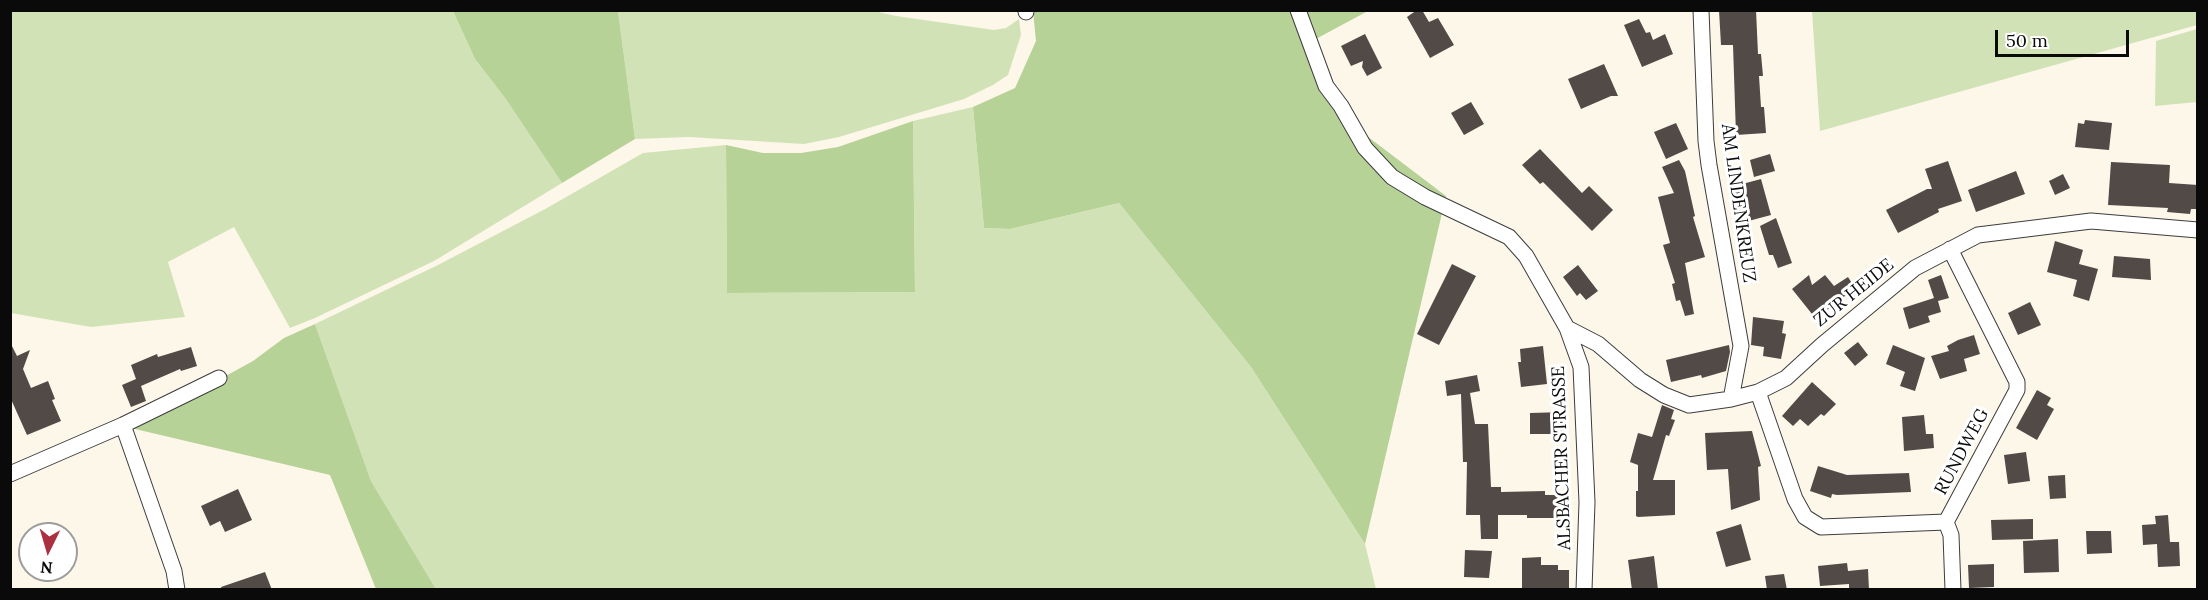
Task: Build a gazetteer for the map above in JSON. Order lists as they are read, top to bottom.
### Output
{
  "streets": {
    "street": [
      "AM LINDENKREUZ",
      "ZUR HEIDE",
      "RUNDWEG",
      "ALSBACHER STRASSE"
    ]
  },
  "crossings": [
    ["AM LINDENKREUZ", "ZUR HEIDE"],
    ["ZUR HEIDE", "RUNDWEG"],
    ["ZUR HEIDE", "ALSBACHER STRASSE"]
  ],
  "scale_bar": "50 m",
  "north": "bottom"
}
